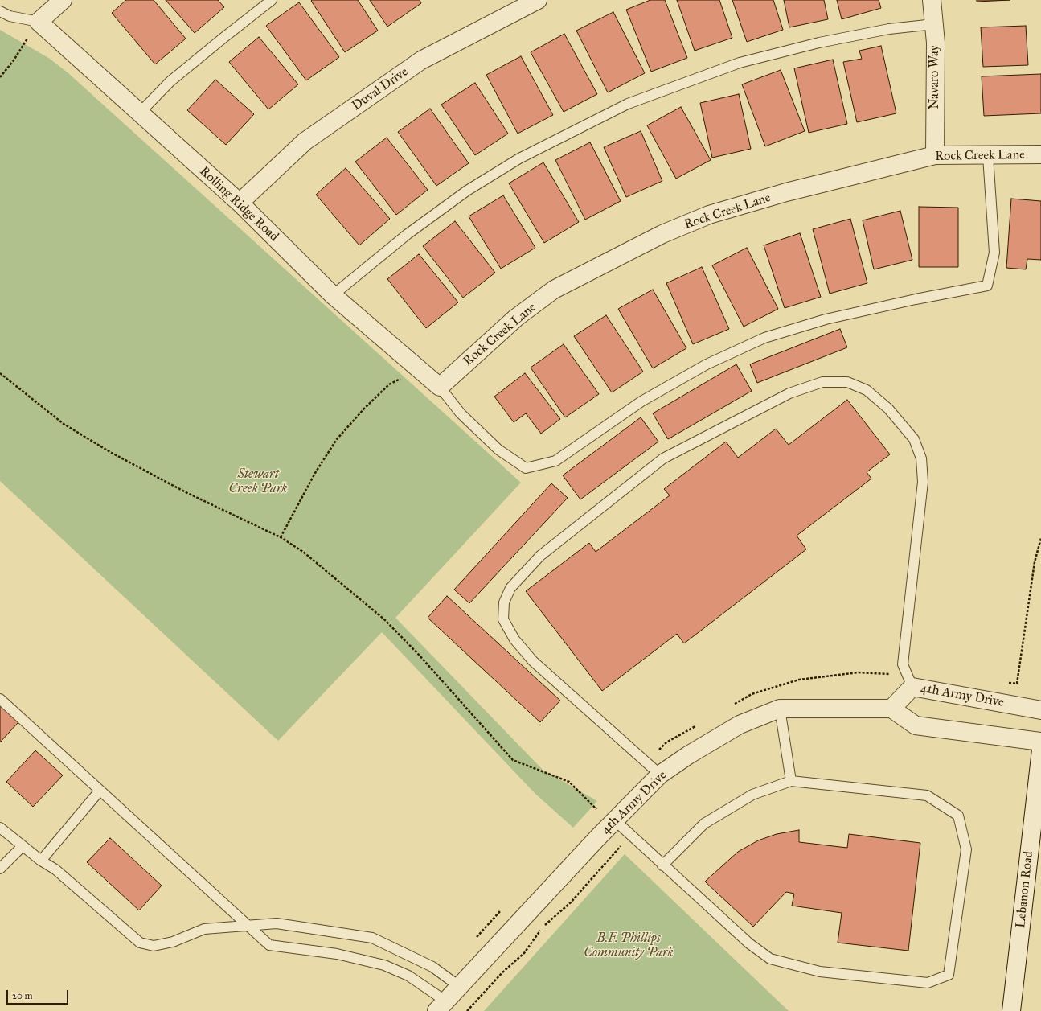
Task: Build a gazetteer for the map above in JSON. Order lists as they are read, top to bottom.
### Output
{
  "streets": {
    "street": [
      "Navaro Way",
      "Duval Drive",
      "Rock Creek Lane",
      "Rolling Ridge Road",
      "4th Army Drive",
      "Lebanon Road"
    ]
  },
  "crossings": [
    ["Navaro Way", "Rock Creek Lane"],
    ["Duval Drive", "Rolling Ridge Road"],
    ["Rock Creek Lane", "Rolling Ridge Road"]
  ],
  "parks": ["Stewart Creek Park", "B.F. Phillips Community Park"],
  "scale_bar": "20 m"
}
